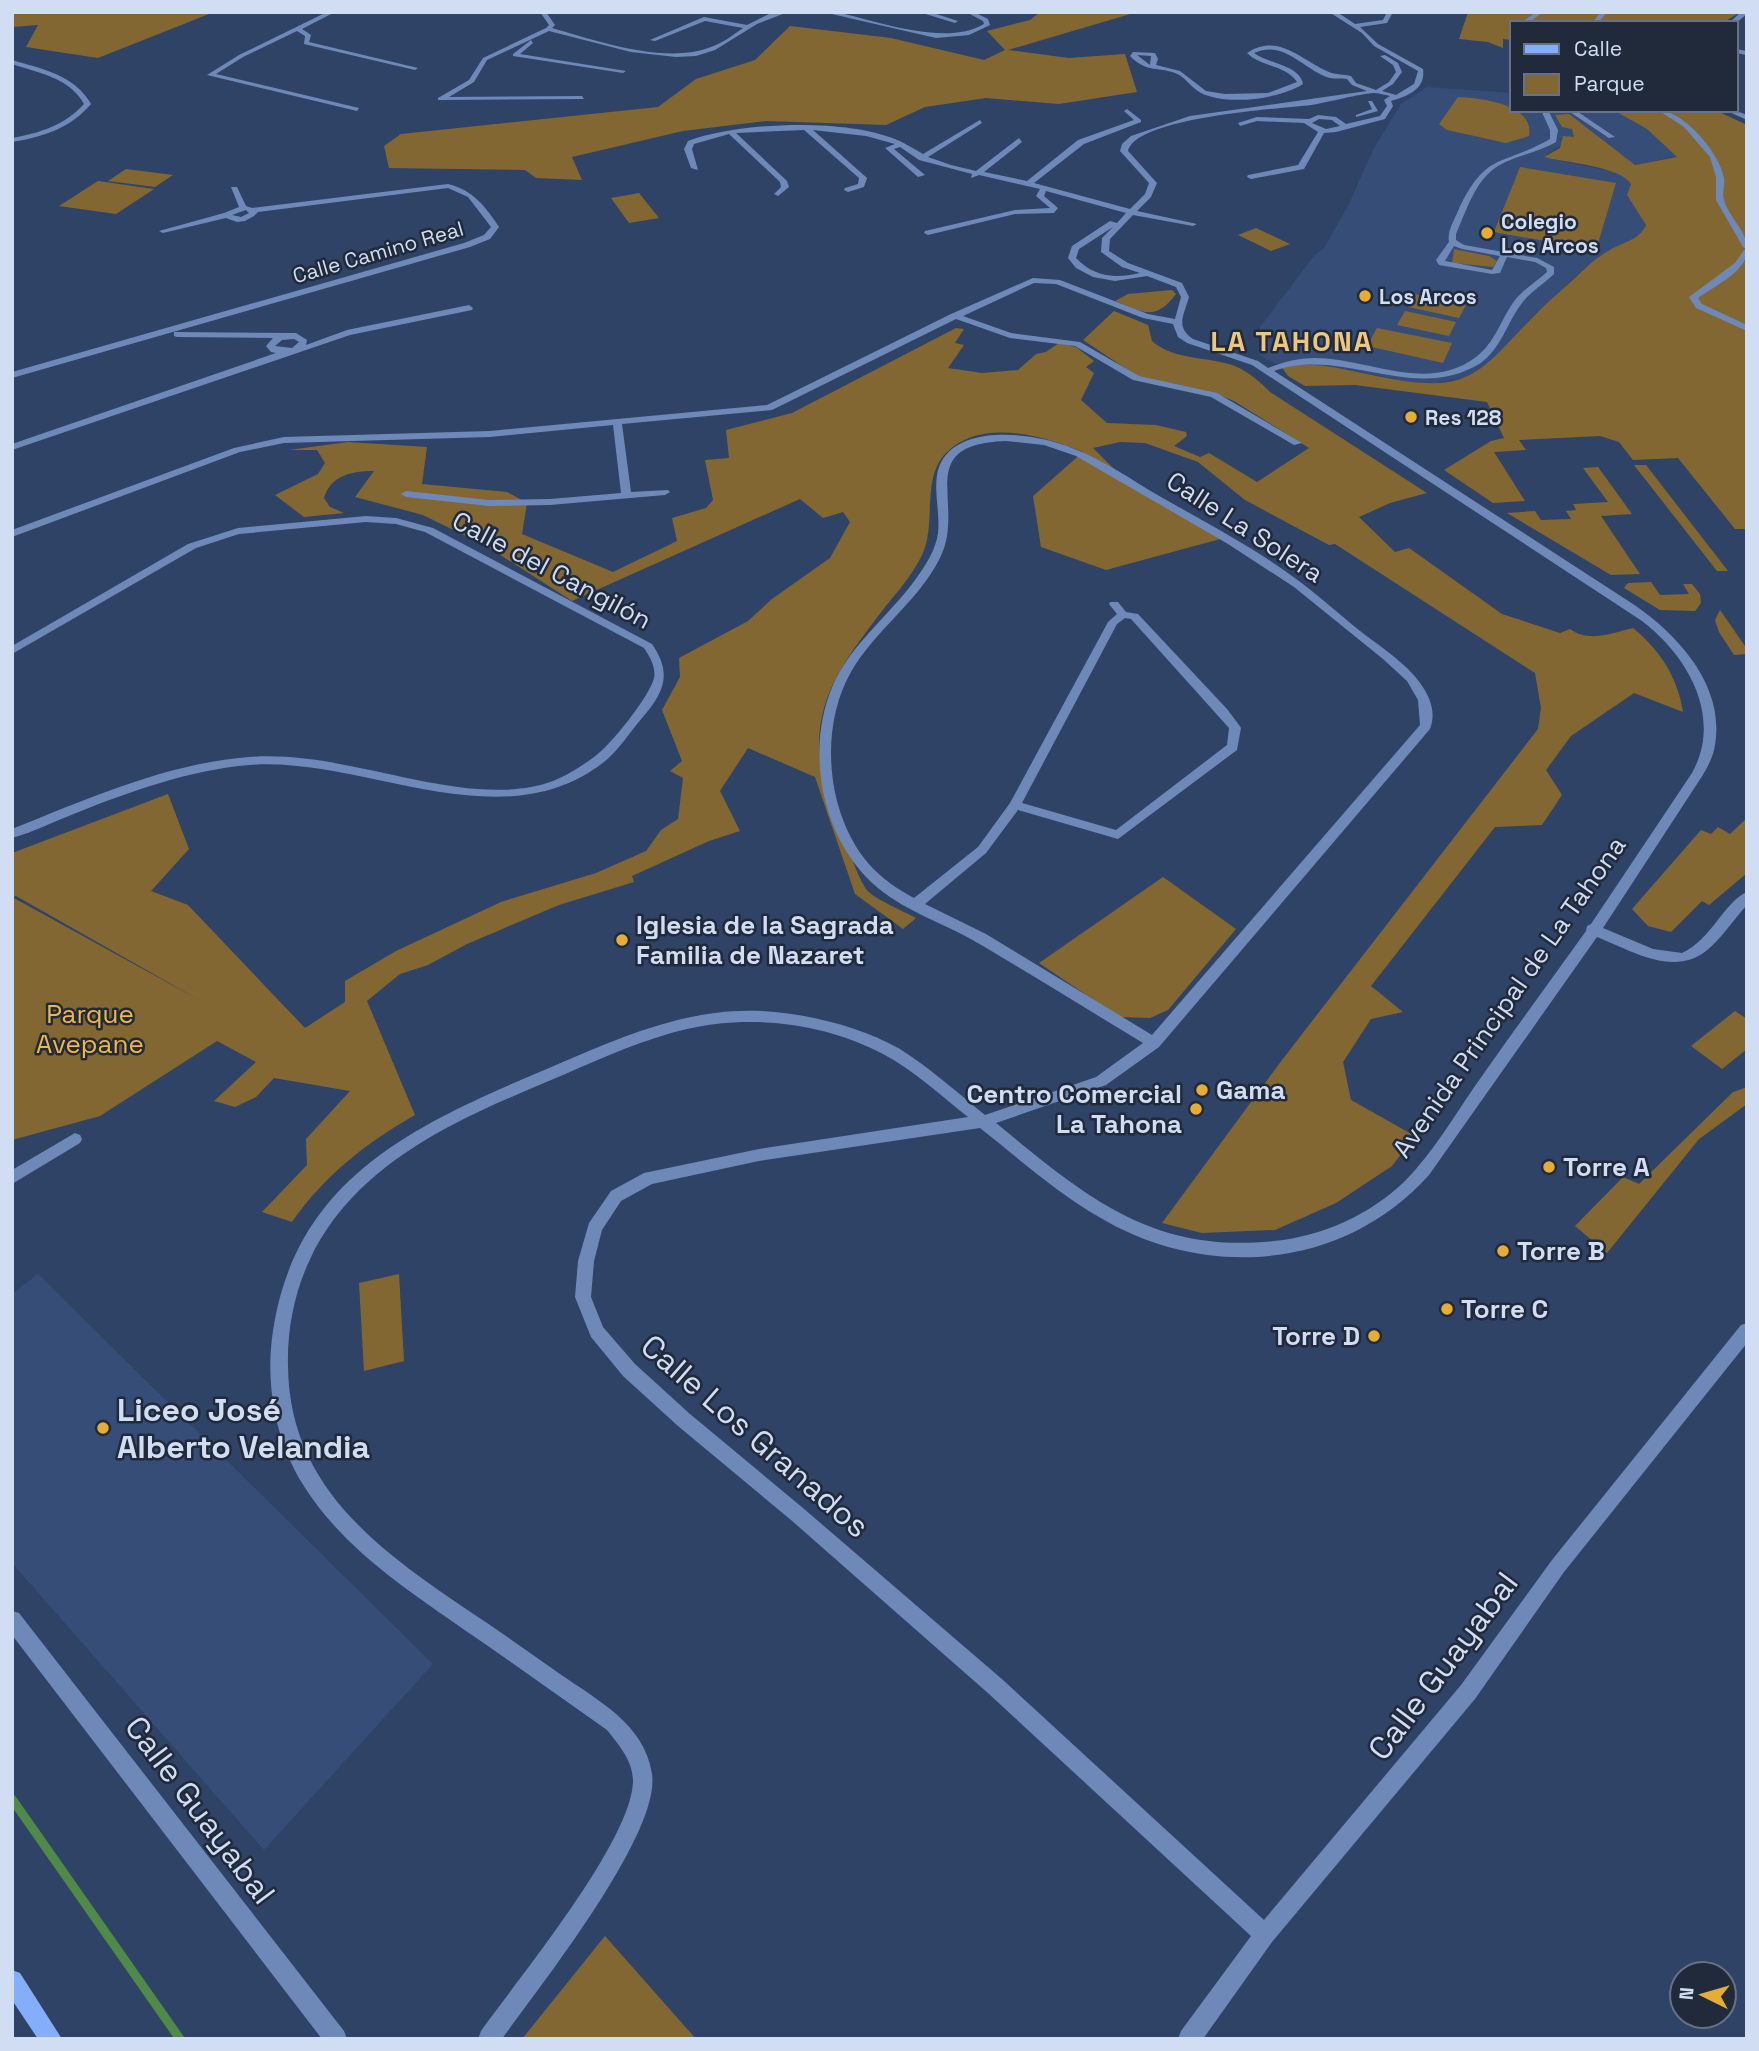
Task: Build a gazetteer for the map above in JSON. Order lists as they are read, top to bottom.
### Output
{
  "streets": {
    "street": [
      "Calle Camino Real",
      "Calle La Solera",
      "Calle del Cangilón",
      "Avenida Principal de La Tahona",
      "Calle Los Granados",
      "Calle Guayabal"
    ]
  },
  "crossings": [
    ["Calle La Solera", "Avenida Principal de La Tahona"],
    ["Calle La Solera", "Calle Los Granados"],
    ["Avenida Principal de La Tahona", "Calle Los Granados"],
    ["Calle Los Granados", "Calle Guayabal"]
  ],
  "districts": ["LA TAHONA"],
  "parks": ["Parque Avepane"],
  "places": [
    "Colegio Los Arcos",
    "Los Arcos",
    "Res 128",
    "Iglesia de la Sagrada Familia de Nazaret",
    "Gama",
    "Centro Comercial La Tahona",
    "Torre A",
    "Torre B",
    "Torre C",
    "Torre D",
    "Liceo José Alberto Velandia"
  ],
  "legend": ["Calle", "Parque"],
  "north": "left"
}
